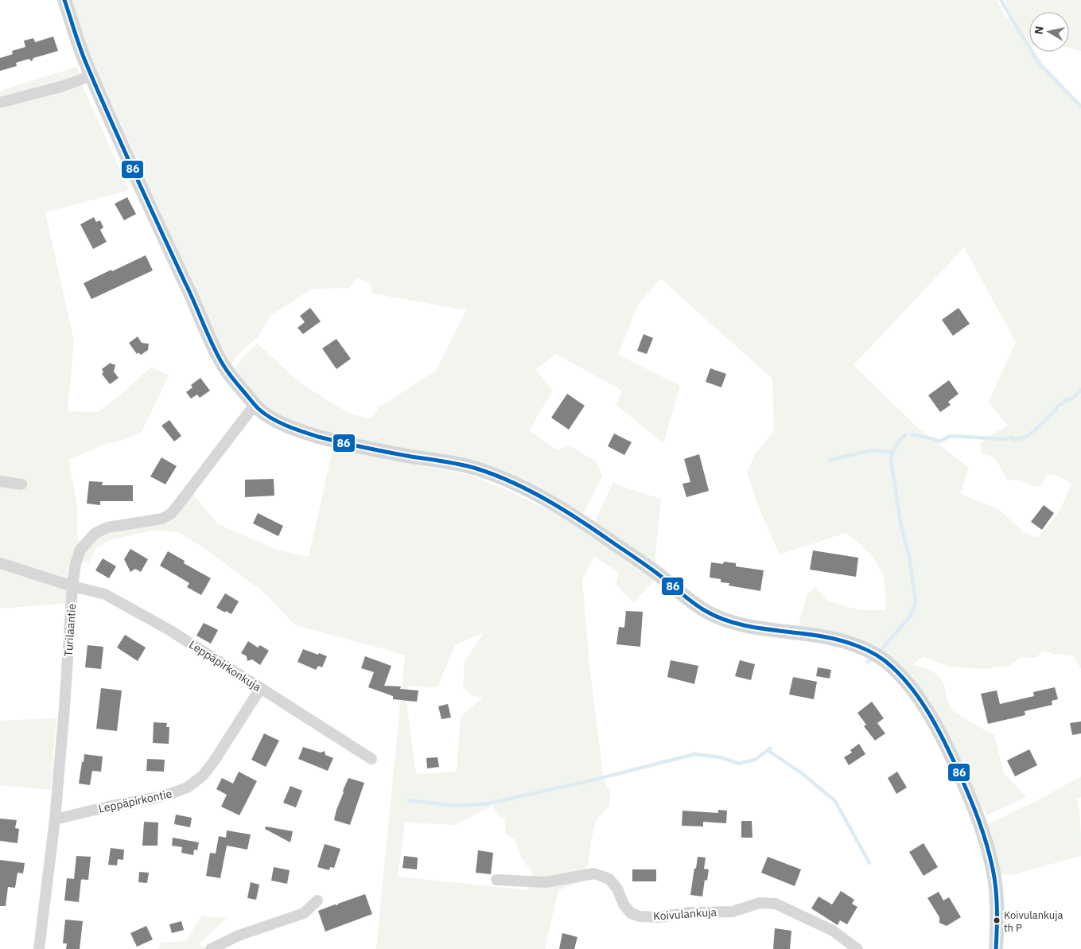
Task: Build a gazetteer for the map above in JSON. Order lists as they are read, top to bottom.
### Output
{
  "streets": {
    "street": [
      "Turilaantie",
      "Leppäpirkonkuja",
      "Leppäpirkontie",
      "Koivulankuja"
    ]
  },
  "crossings": [
    ["Turilaantie", "Leppäpirkonkuja"],
    ["Turilaantie", "Leppäpirkontie"],
    ["Leppäpirkonkuja", "Leppäpirkontie"]
  ],
  "places": ["Koivulankuja th P"],
  "lines": ["transit line 86"],
  "north": "left"
}
